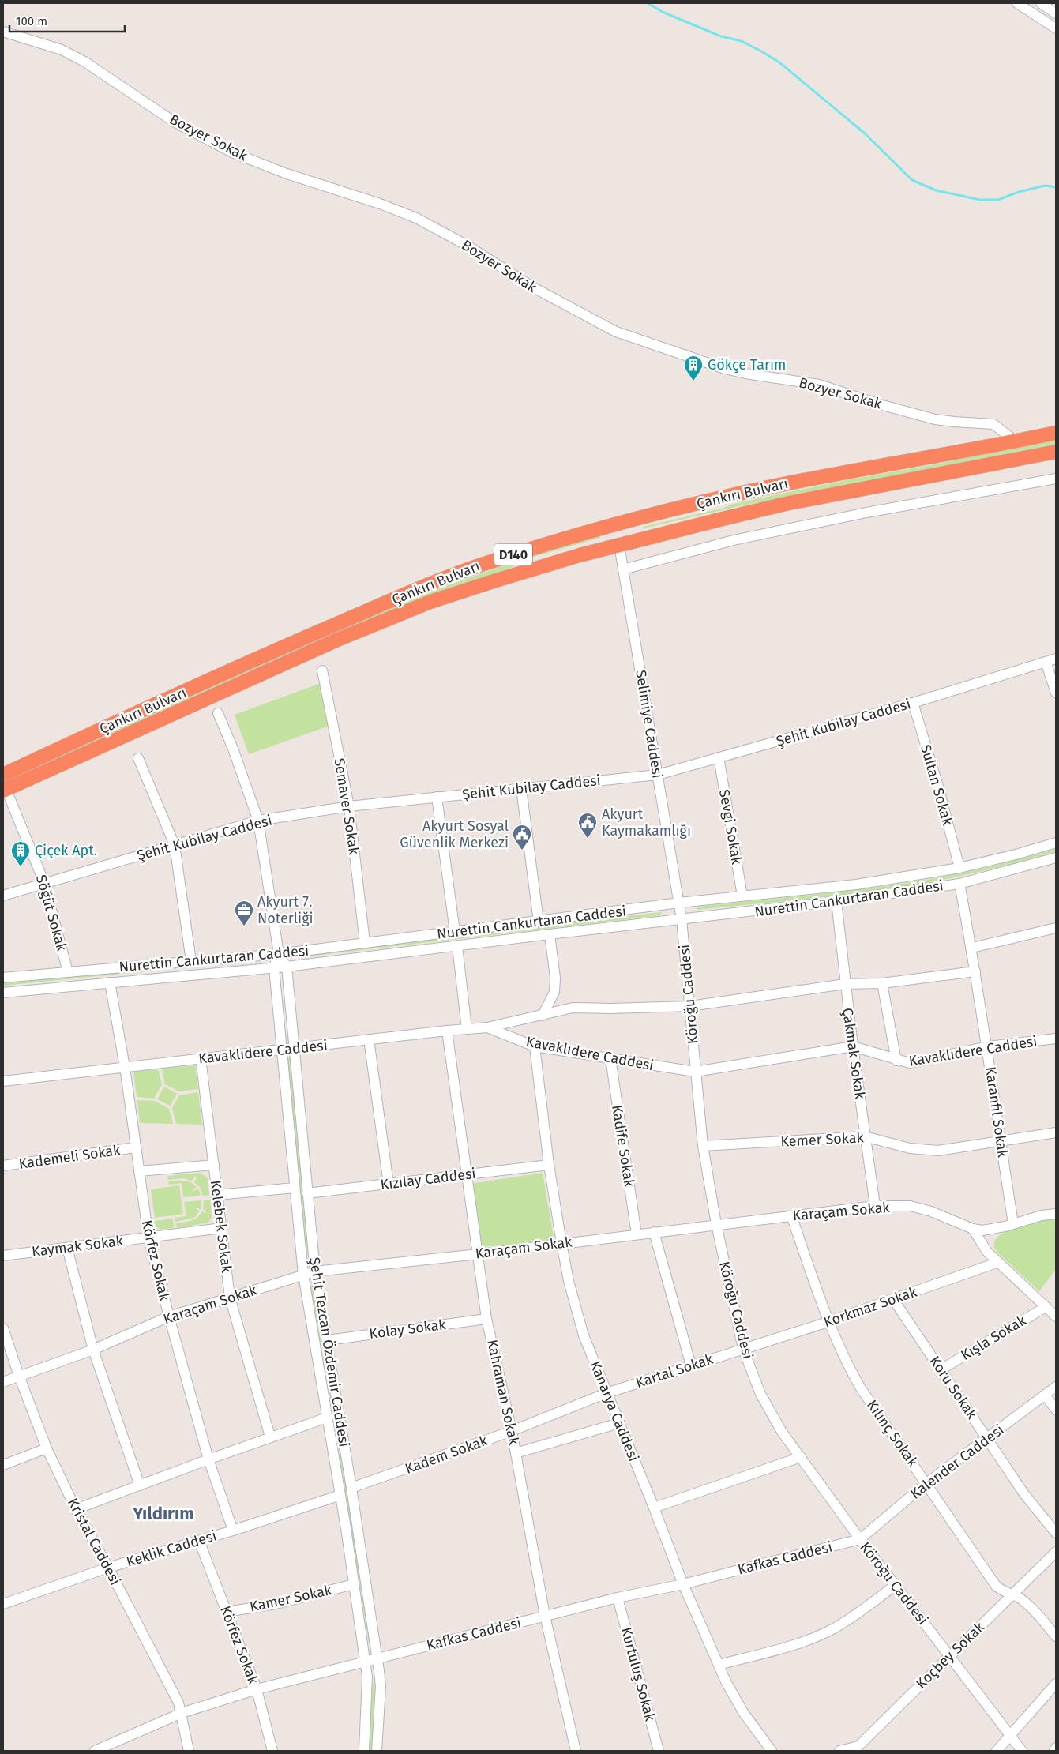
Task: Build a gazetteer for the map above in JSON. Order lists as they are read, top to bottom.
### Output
{
  "streets": {
    "highway": ["Çankırı Bulvarı", "D140"],
    "street": [
      "Bozyer Sokak",
      "Şehit Kubilay Caddesi",
      "Selimiye Caddesi",
      "Sultan Sokak",
      "Semaver Sokak",
      "Sevgi Sokak",
      "Nurettin Cankurtaran Caddesi",
      "Söğüt Sokak",
      "Köroğu Caddesi",
      "Kavaklıdere Caddesi",
      "Çakmak Sokak",
      "Karanfil Sokak",
      "Kemer Sokak",
      "Kadife Sokak",
      "Kademeli Sokak",
      "Kızılay Caddesi",
      "Karaçam Sokak",
      "Kelebek Sokak",
      "Kaymak Sokak",
      "Körfez Sokak",
      "Korkmaz Sokak",
      "Kolay Sokak",
      "Kışla Sokak",
      "Şehit Tezcan Özdemir Caddesi",
      "Kartal Sokak",
      "Koru Sokak",
      "Kahraman Sokak",
      "Kanarya Caddesi",
      "Kılınç Sokak",
      "Kadem Sokak",
      "Kalender Caddesi",
      "Kristal Caddesi",
      "Keklik Caddesi",
      "Kafkas Caddesi",
      "Kamer Sokak",
      "Koçbey Sokak",
      "Kurtuluş Sokak"
    ]
  },
  "crossings": [
    ["Bozyer Sokak", "Çankırı Bulvarı"],
    ["Çankırı Bulvarı", "Selimiye Caddesi"],
    ["Çankırı Bulvarı", "Söğüt Sokak"],
    ["Şehit Kubilay Caddesi", "Selimiye Caddesi"],
    ["Şehit Kubilay Caddesi", "Sultan Sokak"],
    ["Şehit Kubilay Caddesi", "Semaver Sokak"],
    ["Şehit Kubilay Caddesi", "Sevgi Sokak"],
    ["Şehit Kubilay Caddesi", "Söğüt Sokak"],
    ["Selimiye Caddesi", "Nurettin Cankurtaran Caddesi"],
    ["Selimiye Caddesi", "Köroğu Caddesi"],
    ["Sultan Sokak", "Nurettin Cankurtaran Caddesi"],
    ["Semaver Sokak", "Nurettin Cankurtaran Caddesi"],
    ["Sevgi Sokak", "Nurettin Cankurtaran Caddesi"],
    ["Nurettin Cankurtaran Caddesi", "Söğüt Sokak"],
    ["Nurettin Cankurtaran Caddesi", "Köroğu Caddesi"],
    ["Nurettin Cankurtaran Caddesi", "Çakmak Sokak"],
    ["Nurettin Cankurtaran Caddesi", "Karanfil Sokak"],
    ["Nurettin Cankurtaran Caddesi", "Körfez Sokak"],
    ["Nurettin Cankurtaran Caddesi", "Şehit Tezcan Özdemir Caddesi"],
    ["Köroğu Caddesi", "Kavaklıdere Caddesi"],
    ["Köroğu Caddesi", "Kemer Sokak"],
    ["Köroğu Caddesi", "Karaçam Sokak"],
    ["Köroğu Caddesi", "Korkmaz Sokak"],
    ["Köroğu Caddesi", "Kartal Sokak"],
    ["Köroğu Caddesi", "Kalender Caddesi"],
    ["Köroğu Caddesi", "Kafkas Caddesi"],
    ["Köroğu Caddesi", "Koçbey Sokak"],
    ["Kavaklıdere Caddesi", "Çakmak Sokak"],
    ["Kavaklıdere Caddesi", "Karanfil Sokak"],
    ["Kavaklıdere Caddesi", "Kadife Sokak"],
    ["Kavaklıdere Caddesi", "Kelebek Sokak"],
    ["Kavaklıdere Caddesi", "Körfez Sokak"],
    ["Kavaklıdere Caddesi", "Şehit Tezcan Özdemir Caddesi"],
    ["Kavaklıdere Caddesi", "Kahraman Sokak"],
    ["Kavaklıdere Caddesi", "Kanarya Caddesi"],
    ["Çakmak Sokak", "Kemer Sokak"],
    ["Çakmak Sokak", "Karaçam Sokak"],
    ["Karanfil Sokak", "Kemer Sokak"],
    ["Karanfil Sokak", "Karaçam Sokak"],
    ["Kadife Sokak", "Karaçam Sokak"],
    ["Kademeli Sokak", "Körfez Sokak"],
    ["Kızılay Caddesi", "Şehit Tezcan Özdemir Caddesi"],
    ["Kızılay Caddesi", "Kahraman Sokak"],
    ["Kızılay Caddesi", "Kanarya Caddesi"],
    ["Karaçam Sokak", "Kelebek Sokak"],
    ["Karaçam Sokak", "Körfez Sokak"],
    ["Karaçam Sokak", "Şehit Tezcan Özdemir Caddesi"],
    ["Karaçam Sokak", "Kahraman Sokak"],
    ["Karaçam Sokak", "Kanarya Caddesi"],
    ["Karaçam Sokak", "Kılınç Sokak"],
    ["Karaçam Sokak", "Kristal Caddesi"],
    ["Kelebek Sokak", "Kaymak Sokak"],
    ["Kaymak Sokak", "Körfez Sokak"],
    ["Körfez Sokak", "Keklik Caddesi"],
    ["Körfez Sokak", "Kafkas Caddesi"],
    ["Körfez Sokak", "Kamer Sokak"],
    ["Korkmaz Sokak", "Kartal Sokak"],
    ["Korkmaz Sokak", "Koru Sokak"],
    ["Korkmaz Sokak", "Kılınç Sokak"],
    ["Kolay Sokak", "Şehit Tezcan Özdemir Caddesi"],
    ["Kolay Sokak", "Kahraman Sokak"],
    ["Kışla Sokak", "Koru Sokak"],
    ["Şehit Tezcan Özdemir Caddesi", "Kadem Sokak"],
    ["Şehit Tezcan Özdemir Caddesi", "Keklik Caddesi"],
    ["Şehit Tezcan Özdemir Caddesi", "Kafkas Caddesi"],
    ["Şehit Tezcan Özdemir Caddesi", "Kamer Sokak"],
    ["Kartal Sokak", "Kanarya Caddesi"],
    ["Kartal Sokak", "Kadem Sokak"],
    ["Koru Sokak", "Kalender Caddesi"],
    ["Kahraman Sokak", "Kadem Sokak"],
    ["Kahraman Sokak", "Kafkas Caddesi"],
    ["Kanarya Caddesi", "Kadem Sokak"],
    ["Kanarya Caddesi", "Kafkas Caddesi"],
    ["Kılınç Sokak", "Kalender Caddesi"],
    ["Kılınç Sokak", "Koçbey Sokak"],
    ["Kalender Caddesi", "Kafkas Caddesi"],
    ["Kristal Caddesi", "Keklik Caddesi"],
    ["Kristal Caddesi", "Kafkas Caddesi"],
    ["Kafkas Caddesi", "Kurtuluş Sokak"]
  ],
  "districts": ["Yıldırım"],
  "places": {
    "building": ["Gökçe Tarım", "Çiçek Apt."],
    "public building": ["Akyurt Kaymakamlığı", "Akyurt Sosyal Güvenlik Merkezi"],
    "office": ["Akyurt 7. Noterliği"]
  },
  "scale_bar": "100 m"
}
